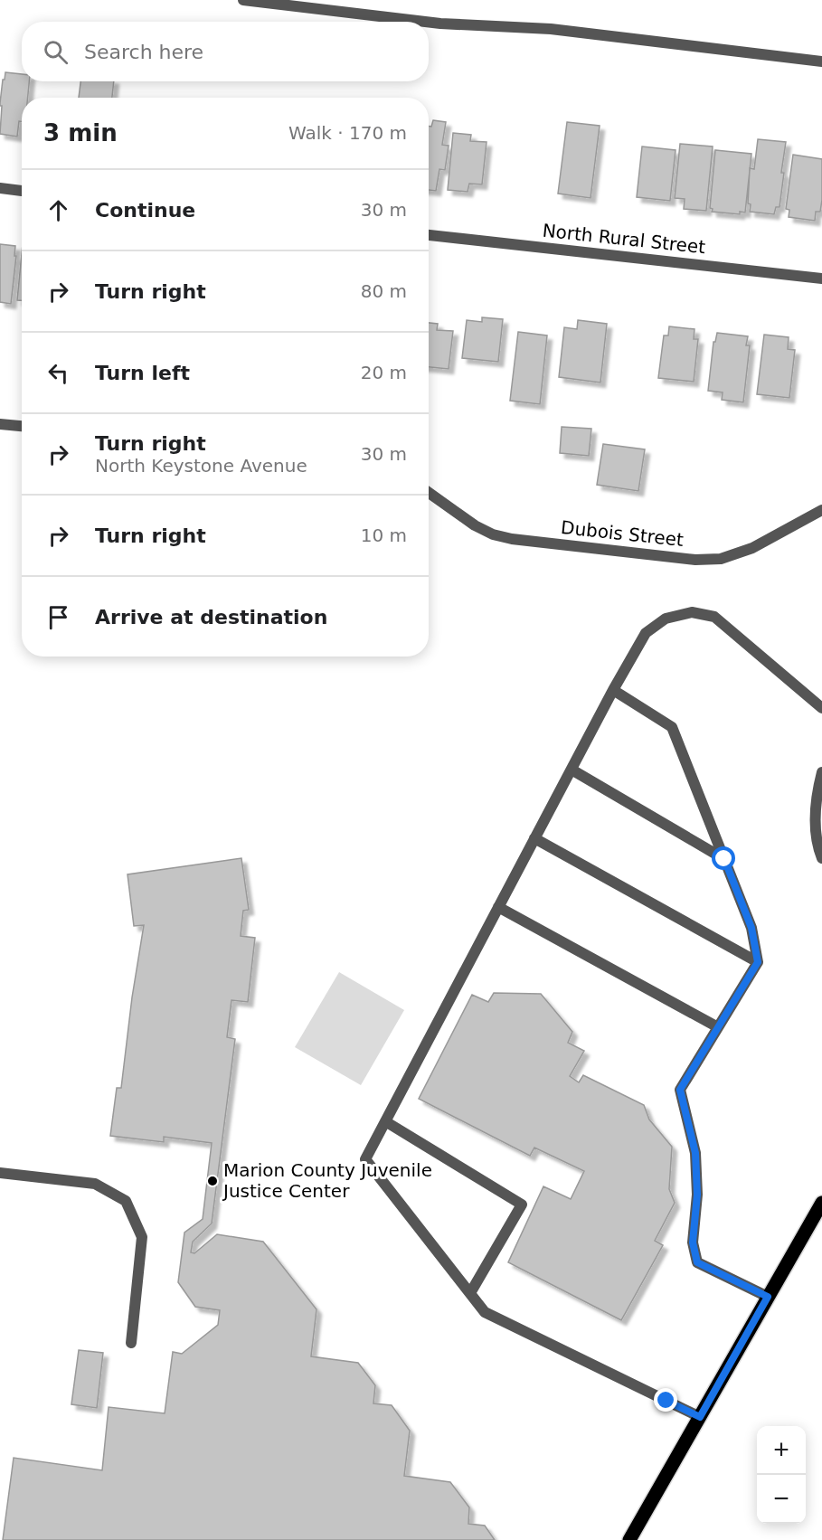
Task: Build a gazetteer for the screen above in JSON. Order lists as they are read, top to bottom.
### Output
{
  "streets": {
    "street": ["North Rural Street", "Dubois Street"]
  },
  "places": ["Marion County Juvenile Justice Center"],
  "page": {
    "search": "Search here",
    "heading": ["3 min", "Walk · 170 m"],
    "list": [
      ["Continue", "30 m"],
      ["Turn right", "80 m"],
      ["Turn left", "20 m"],
      ["Turn right", "North Keystone Avenue", "30 m"],
      ["Turn right", "10 m"],
      "Arrive at destination"
    ],
    "map_buttons": ["+", "−"]
  }
}
